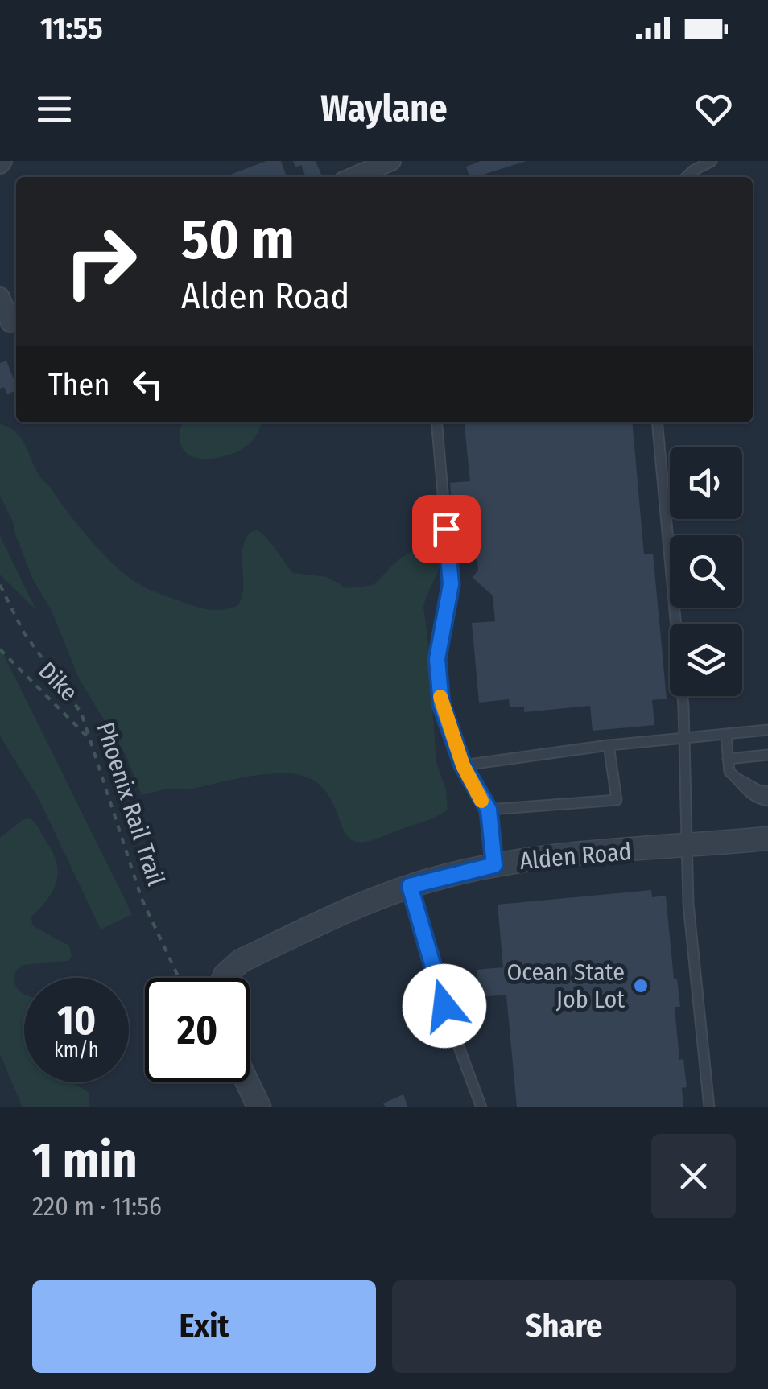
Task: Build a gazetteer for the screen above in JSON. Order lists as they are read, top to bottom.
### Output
{
  "streets": {
    "street": ["Alden Road"],
    "path": ["Dike", "Phoenix Rail Trail"]
  },
  "crossings": [
    ["Dike", "Phoenix Rail Trail"]
  ],
  "places": ["Ocean State Job Lot"],
  "page": {
    "status": "11:55",
    "header": "Waylane",
    "turn": ["50 m", "Alden Road"],
    "then": "Then",
    "speed": "10 km/h",
    "limit": "20",
    "heading": ["1 min", "220 m · 11:56"],
    "buttons": ["Exit", "Share"]
  }
}
